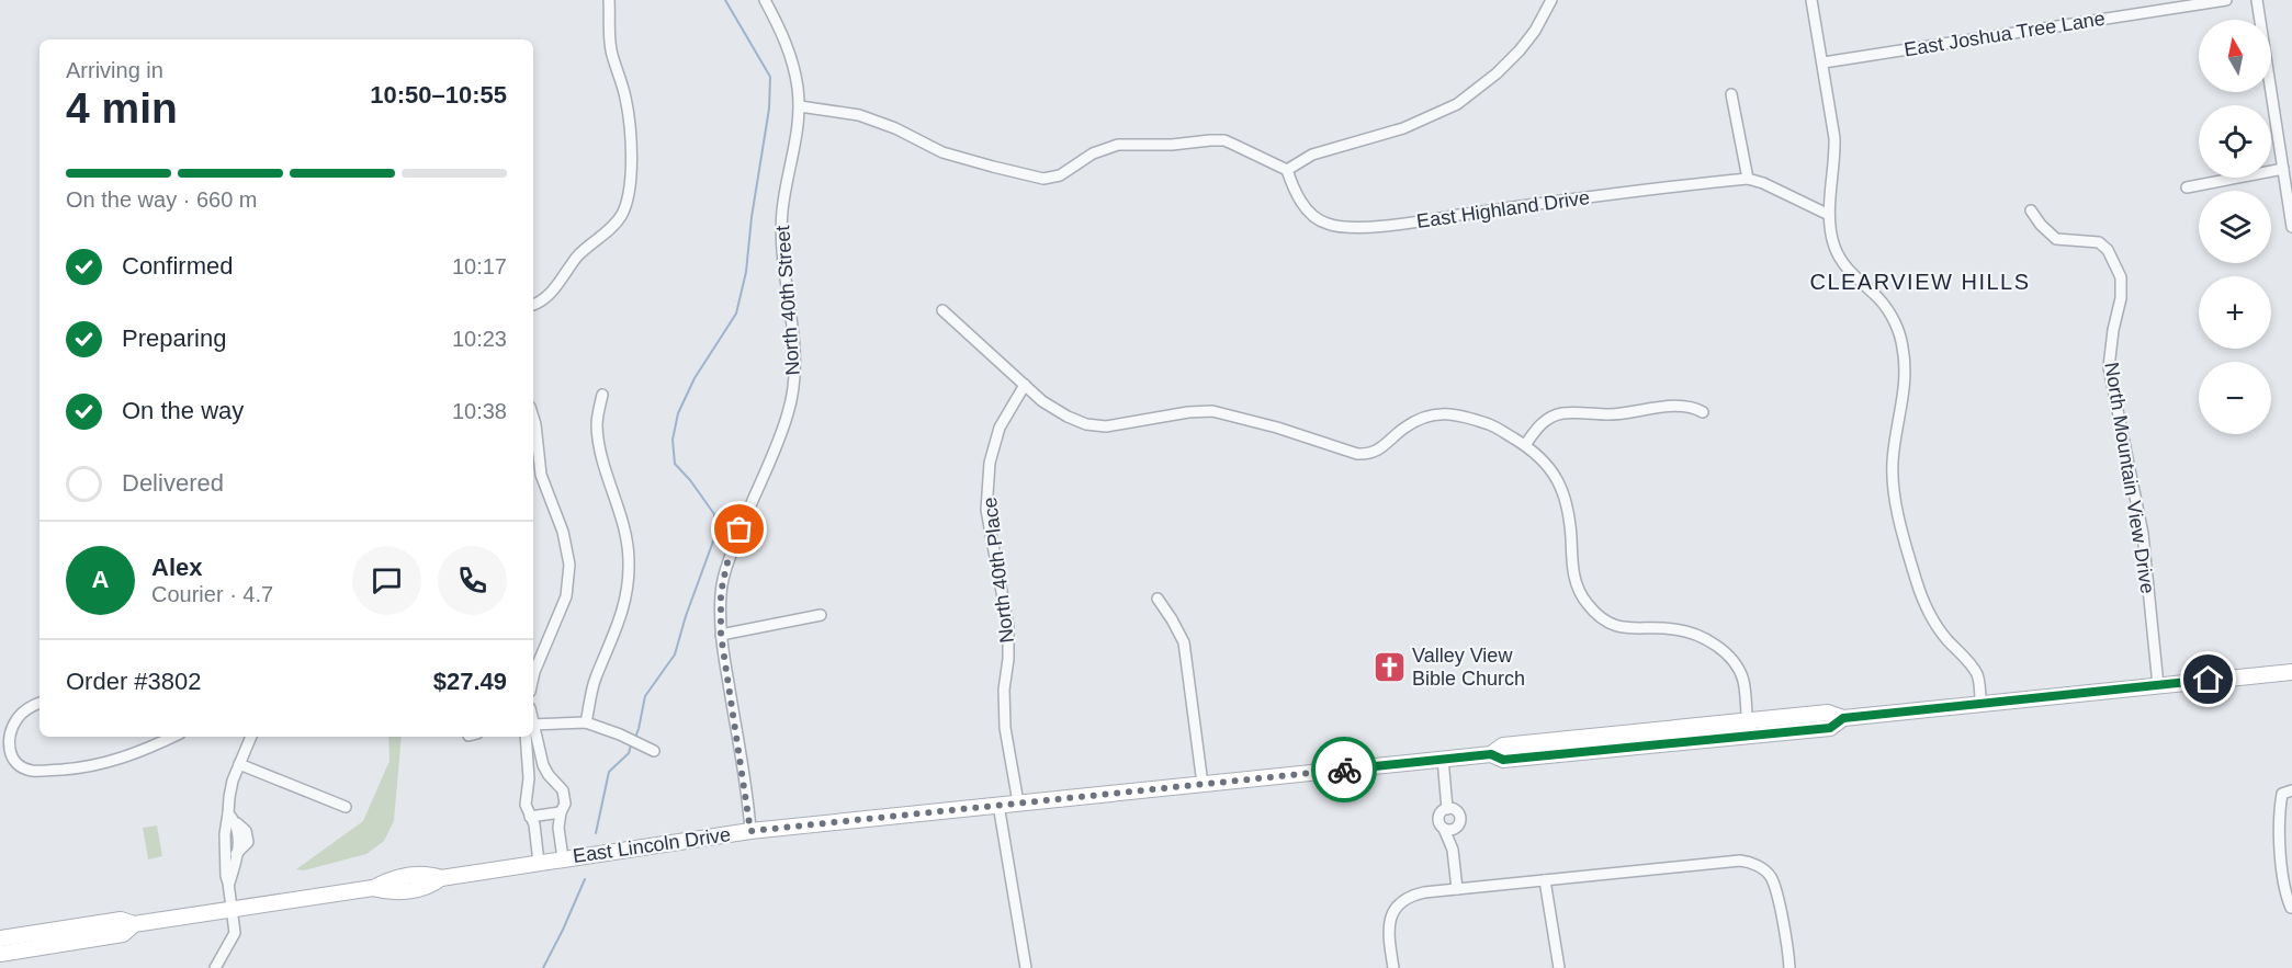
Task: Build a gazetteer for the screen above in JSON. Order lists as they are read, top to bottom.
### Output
{
  "streets": {
    "main road": ["East Lincoln Drive"],
    "street": [
      "East Joshua Tree Lane",
      "East Highland Drive",
      "North 40th Street",
      "North Mountain View Drive",
      "North 40th Place"
    ]
  },
  "crossings": [
    ["North 40th Street", "East Lincoln Drive"],
    ["North Mountain View Drive", "East Lincoln Drive"],
    ["North 40th Place", "East Lincoln Drive"]
  ],
  "districts": ["CLEARVIEW HILLS"],
  "places": {
    "church": ["Valley View Bible Church"]
  },
  "north": "top",
  "page": {
    "map_buttons": ["+", "−"],
    "heading": ["4 min", "Arriving in", "10:50–10:55"],
    "panel": [
      "Alex",
      "Courier · 4.7",
      "Order #3802",
      "$27.49"
    ],
    "bar": "On the way · 660 m",
    "list": [
      ["Confirmed", "10:17"],
      ["Preparing", "10:23"],
      ["On the way", "10:38"],
      "Delivered"
    ],
    "round": "A"
  }
}
